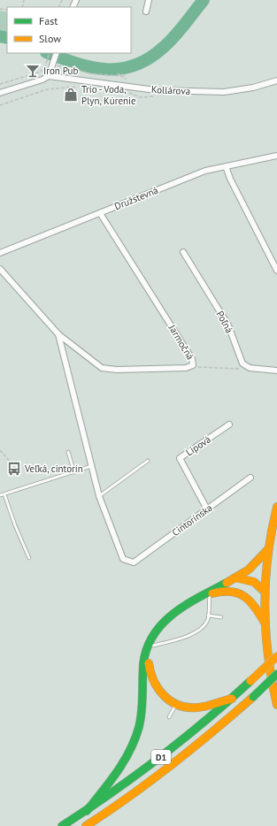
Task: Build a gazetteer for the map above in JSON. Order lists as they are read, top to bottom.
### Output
{
  "streets": {
    "main road": ["D1"],
    "street": [
      "Kollárova",
      "Družstevná",
      "Poľná",
      "Jarmočná",
      "Lipová",
      "Cintorínska"
    ]
  },
  "crossings": [
    ["Družstevná", "Jarmočná"],
    ["Jarmočná", "Cintorínska"],
    ["Lipová", "Cintorínska"]
  ],
  "places": {
    "bar": ["Iron Pub"],
    "shop": ["Trio - Voda, Plyn, Kúrenie"],
    "bus stop": ["Veľká, cintorín"]
  },
  "legend": ["Fast", "Slow"]
}
